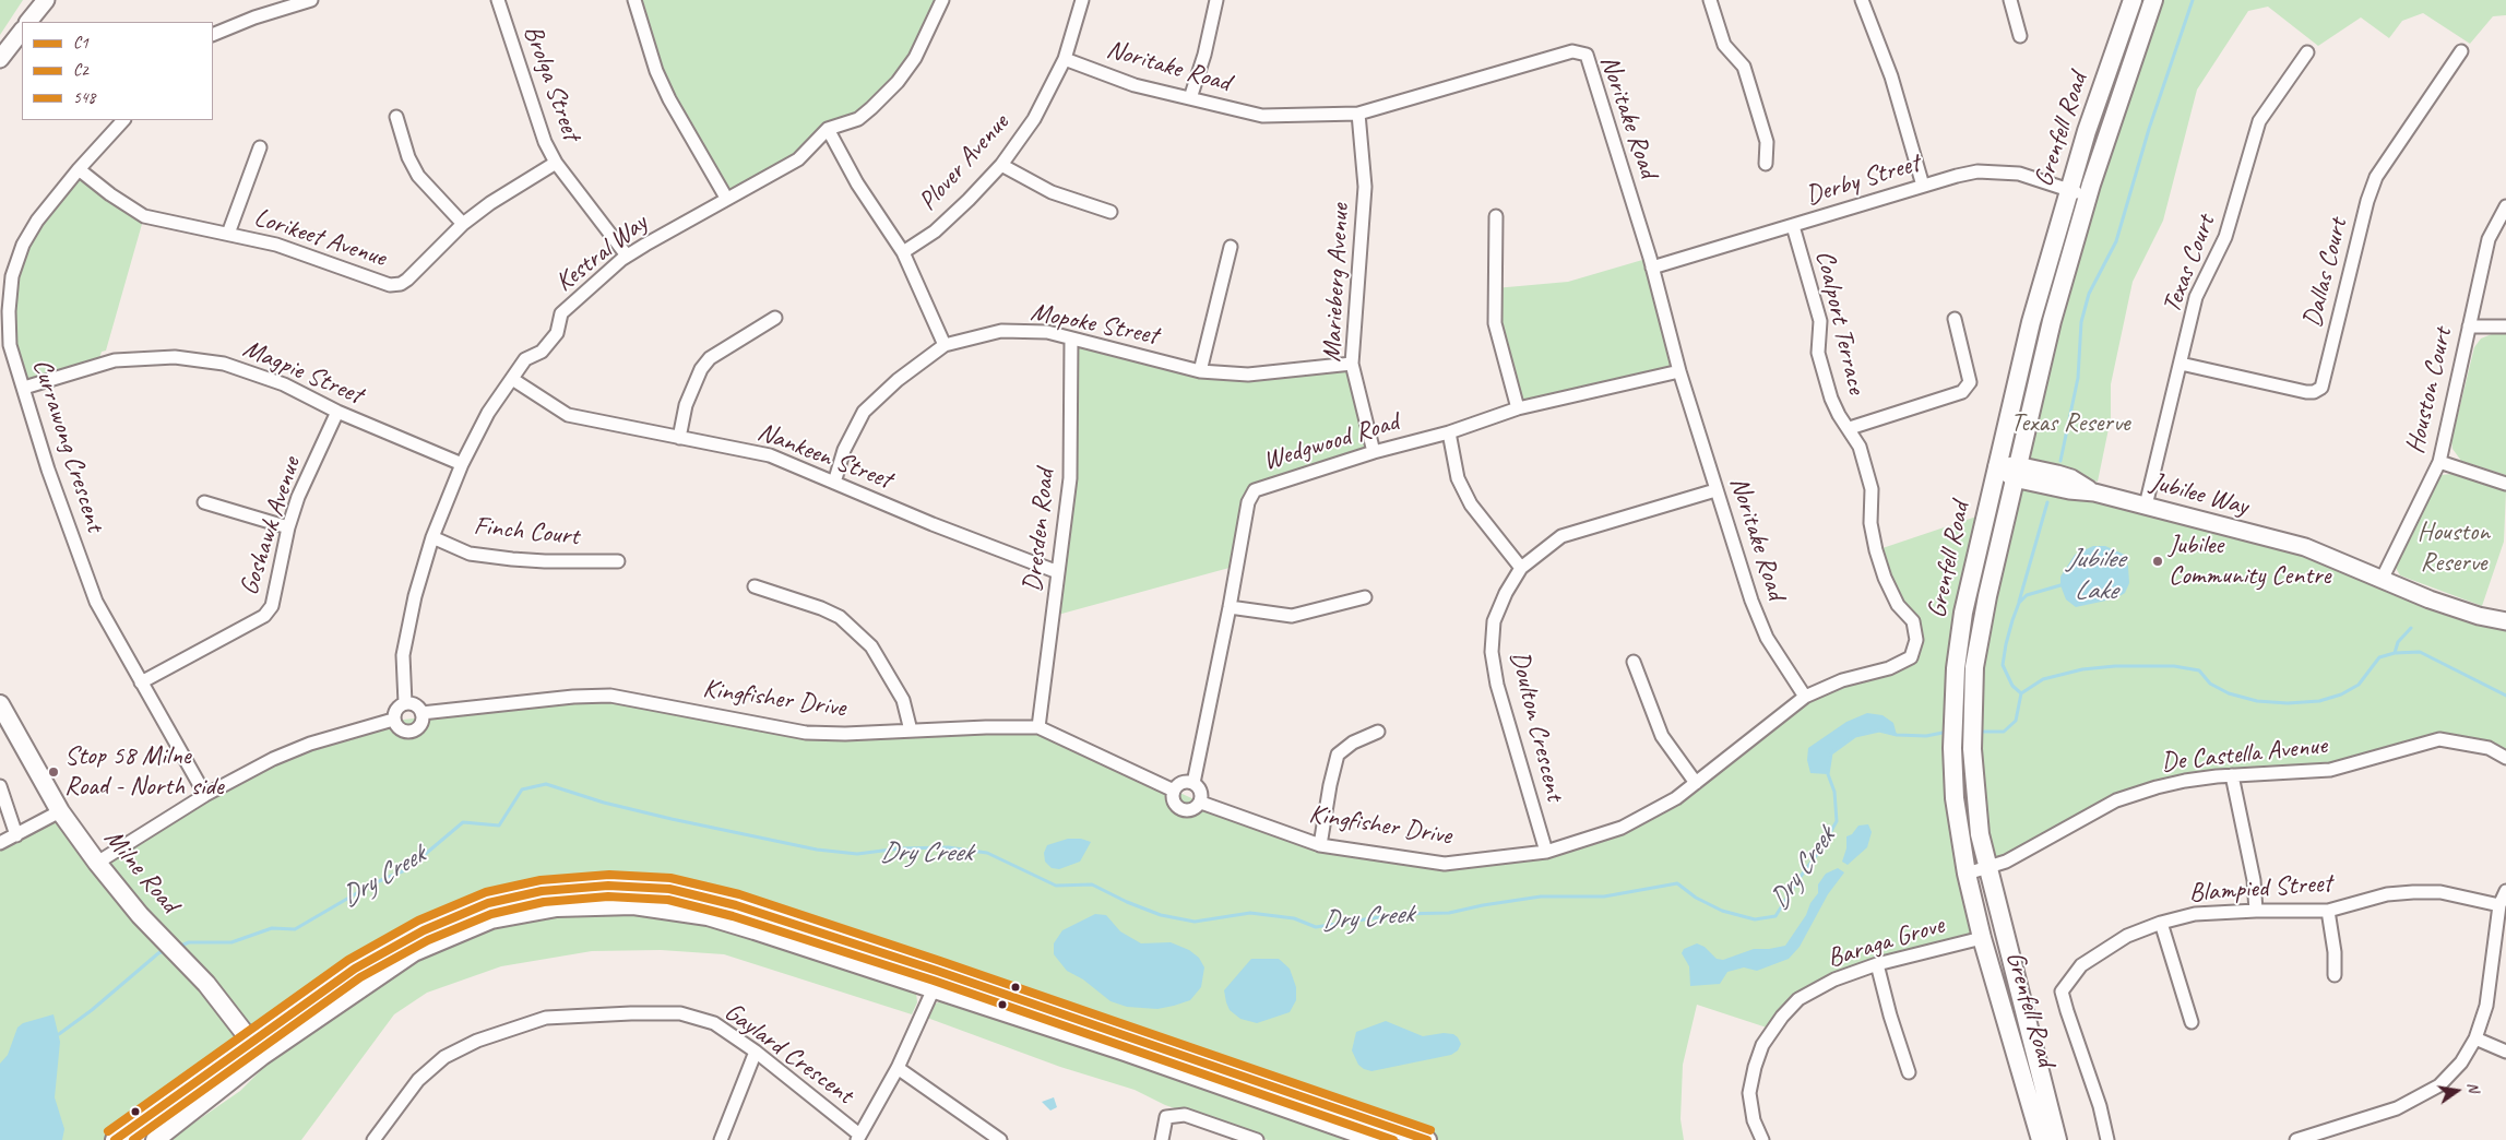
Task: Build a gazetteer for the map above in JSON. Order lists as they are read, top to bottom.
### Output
{
  "streets": {
    "main road": ["Grenfell Road", "Milne Road"],
    "street": [
      "Noritake Road",
      "Brolga Street",
      "Plover Avenue",
      "Derby Street",
      "Lorikeet Avenue",
      "Kestral Way",
      "Texas Court",
      "Dallas Court",
      "Marieberg Avenue",
      "Coalport Terrace",
      "Mopoke Street",
      "Magpie Street",
      "Houston Court",
      "Wedgwood Road",
      "Currawong Crescent",
      "Nankeen Street",
      "Jubilee Way",
      "Goshawk Avenue",
      "Dresden Road",
      "Finch Court",
      "Kingfisher Drive",
      "Doulton Crescent",
      "De Castella Avenue",
      "Blampied Street",
      "Baraga Grove",
      "Gaylard Crescent"
    ]
  },
  "crossings": [
    ["Noritake Road", "Plover Avenue"],
    ["Noritake Road", "Derby Street"],
    ["Noritake Road", "Marieberg Avenue"],
    ["Noritake Road", "Coalport Terrace"],
    ["Noritake Road", "Wedgwood Road"],
    ["Noritake Road", "Kingfisher Drive"],
    ["Noritake Road", "Doulton Crescent"],
    ["Brolga Street", "Lorikeet Avenue"],
    ["Brolga Street", "Kestral Way"],
    ["Grenfell Road", "Derby Street"],
    ["Grenfell Road", "Jubilee Way"],
    ["Grenfell Road", "De Castella Avenue"],
    ["Grenfell Road", "Baraga Grove"],
    ["Derby Street", "Coalport Terrace"],
    ["Lorikeet Avenue", "Currawong Crescent"],
    ["Kestral Way", "Magpie Street"],
    ["Kestral Way", "Nankeen Street"],
    ["Kestral Way", "Finch Court"],
    ["Kestral Way", "Kingfisher Drive"],
    ["Texas Court", "Dallas Court"],
    ["Texas Court", "Jubilee Way"],
    ["Marieberg Avenue", "Mopoke Street"],
    ["Marieberg Avenue", "Wedgwood Road"],
    ["Coalport Terrace", "Kingfisher Drive"],
    ["Mopoke Street", "Nankeen Street"],
    ["Mopoke Street", "Dresden Road"],
    ["Magpie Street", "Currawong Crescent"],
    ["Magpie Street", "Goshawk Avenue"],
    ["Houston Court", "Jubilee Way"],
    ["Wedgwood Road", "Kingfisher Drive"],
    ["Currawong Crescent", "Goshawk Avenue"],
    ["Nankeen Street", "Dresden Road"],
    ["Dresden Road", "Kingfisher Drive"],
    ["Kingfisher Drive", "Doulton Crescent"]
  ],
  "water": ["Jubilee Lake", "Dry Creek"],
  "parks": ["Texas Reserve", "Houston Reserve"],
  "places": ["Jubilee Community Centre", "Stop 58 Milne Road - North side"],
  "lines": ["transit line 548", "transit line C1", "transit line C2"],
  "legend": ["C1", "C2", "548"],
  "north": "right"
}
